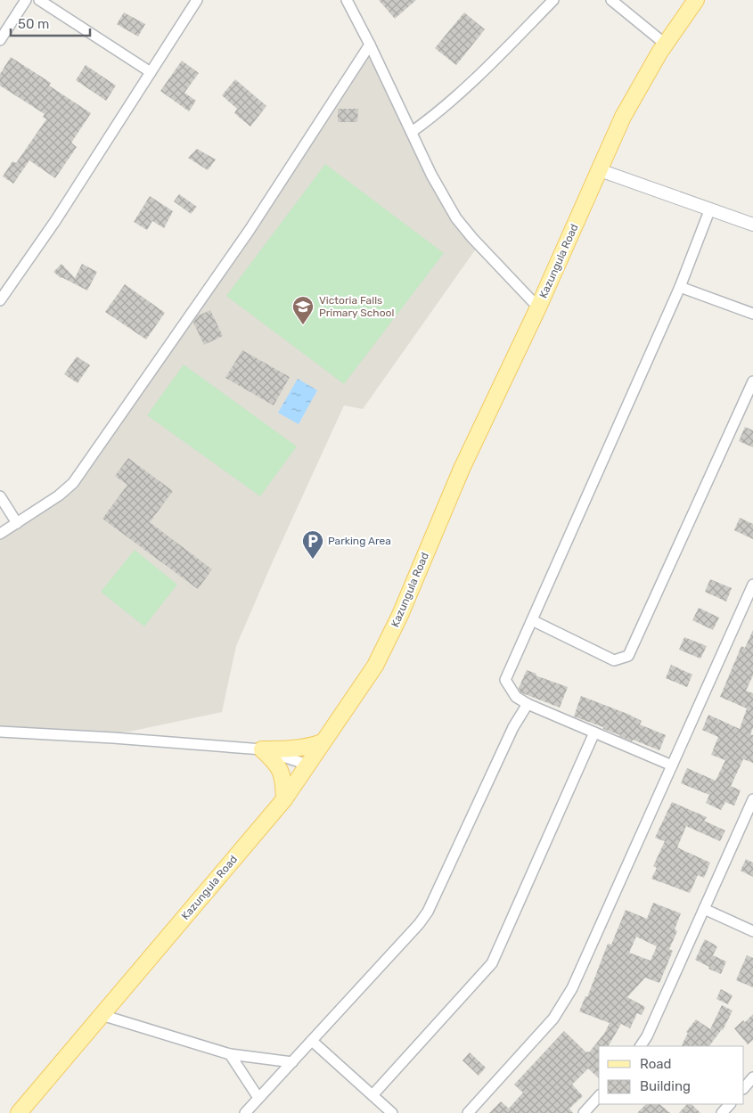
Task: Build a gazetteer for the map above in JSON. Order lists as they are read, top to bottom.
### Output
{
  "streets": {
    "main road": ["Kazungula Road"]
  },
  "places": {
    "school or university": ["Victoria Falls Primary School"],
    "parking": ["Parking Area"]
  },
  "legend": ["Road", "Building"],
  "scale_bar": "50 m"
}
